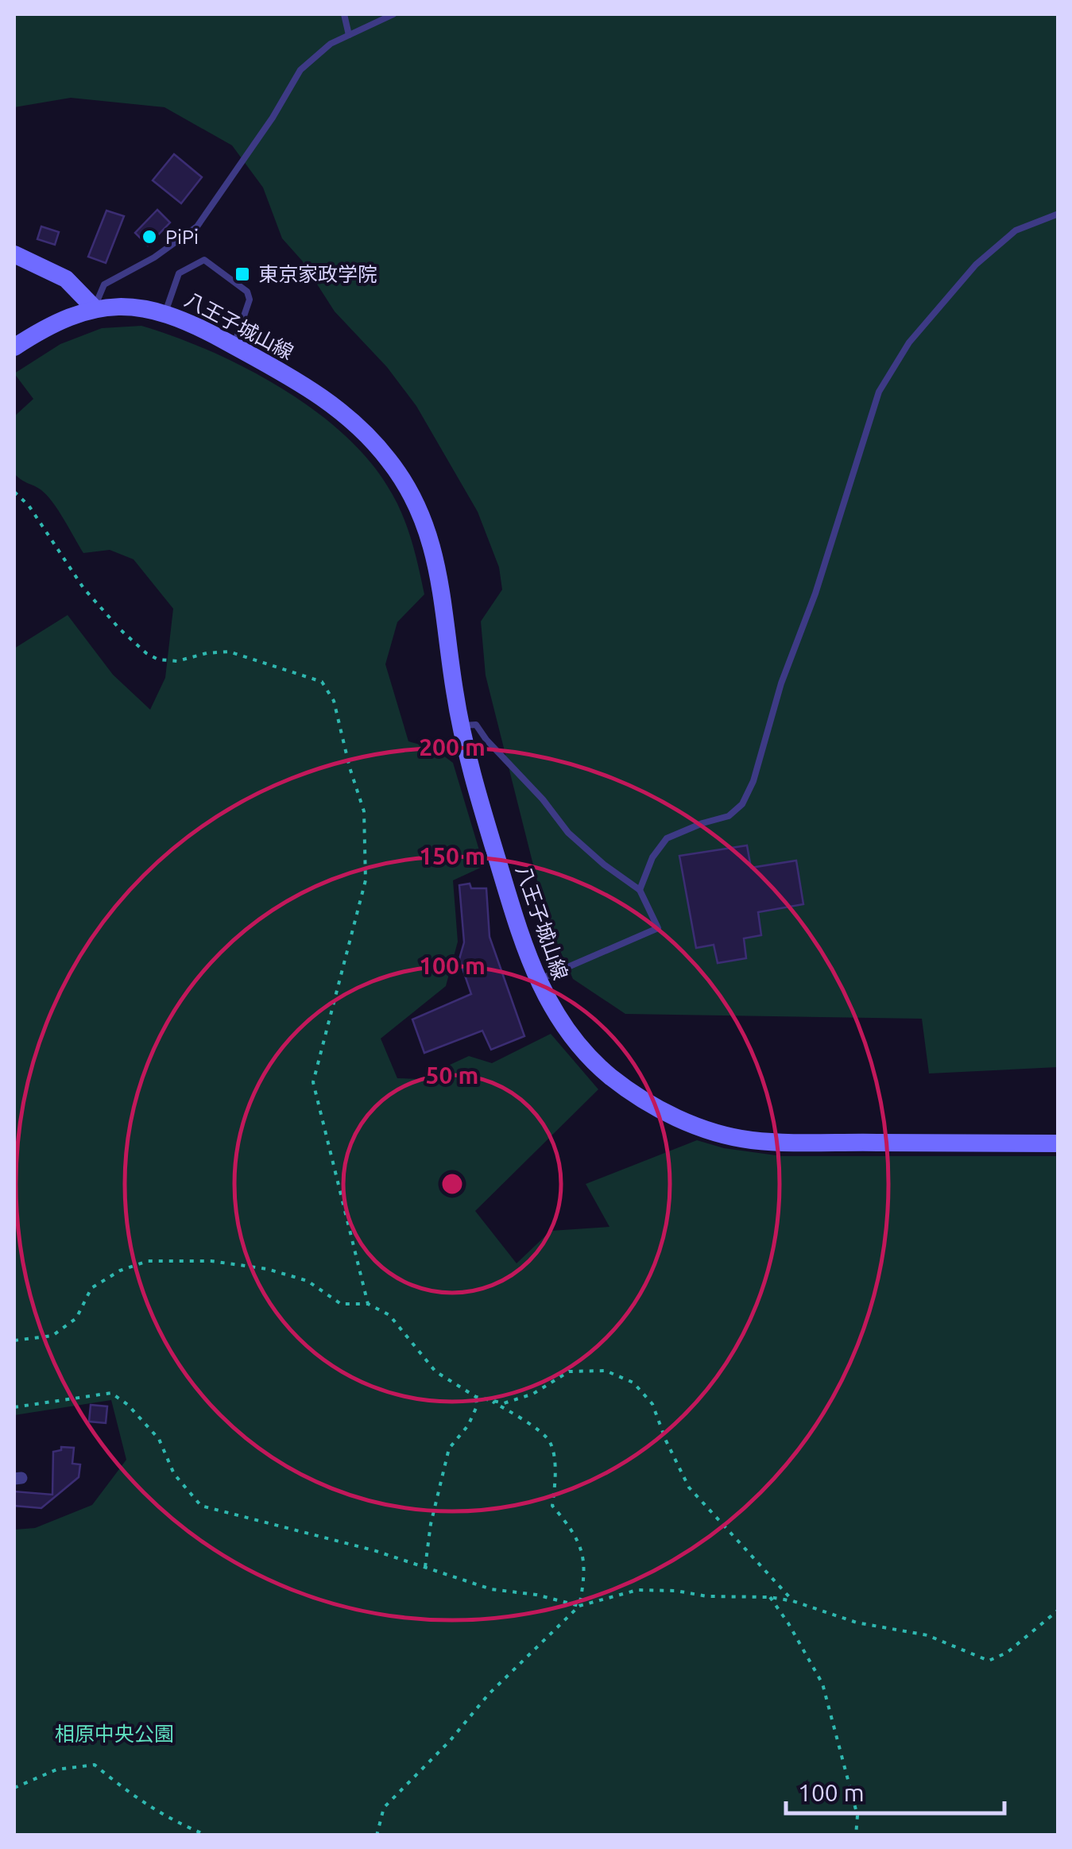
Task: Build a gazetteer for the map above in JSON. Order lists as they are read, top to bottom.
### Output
{
  "streets": {
    "main road": ["八王子城山線"]
  },
  "parks": ["相原中央公園"],
  "places": {
    "other": ["PiPi"],
    "transit": ["東京家政学院"]
  },
  "scale_bar": "100 m",
  "rings": [
    "200 m",
    "150 m",
    "100 m",
    "50 m"
  ]
}
